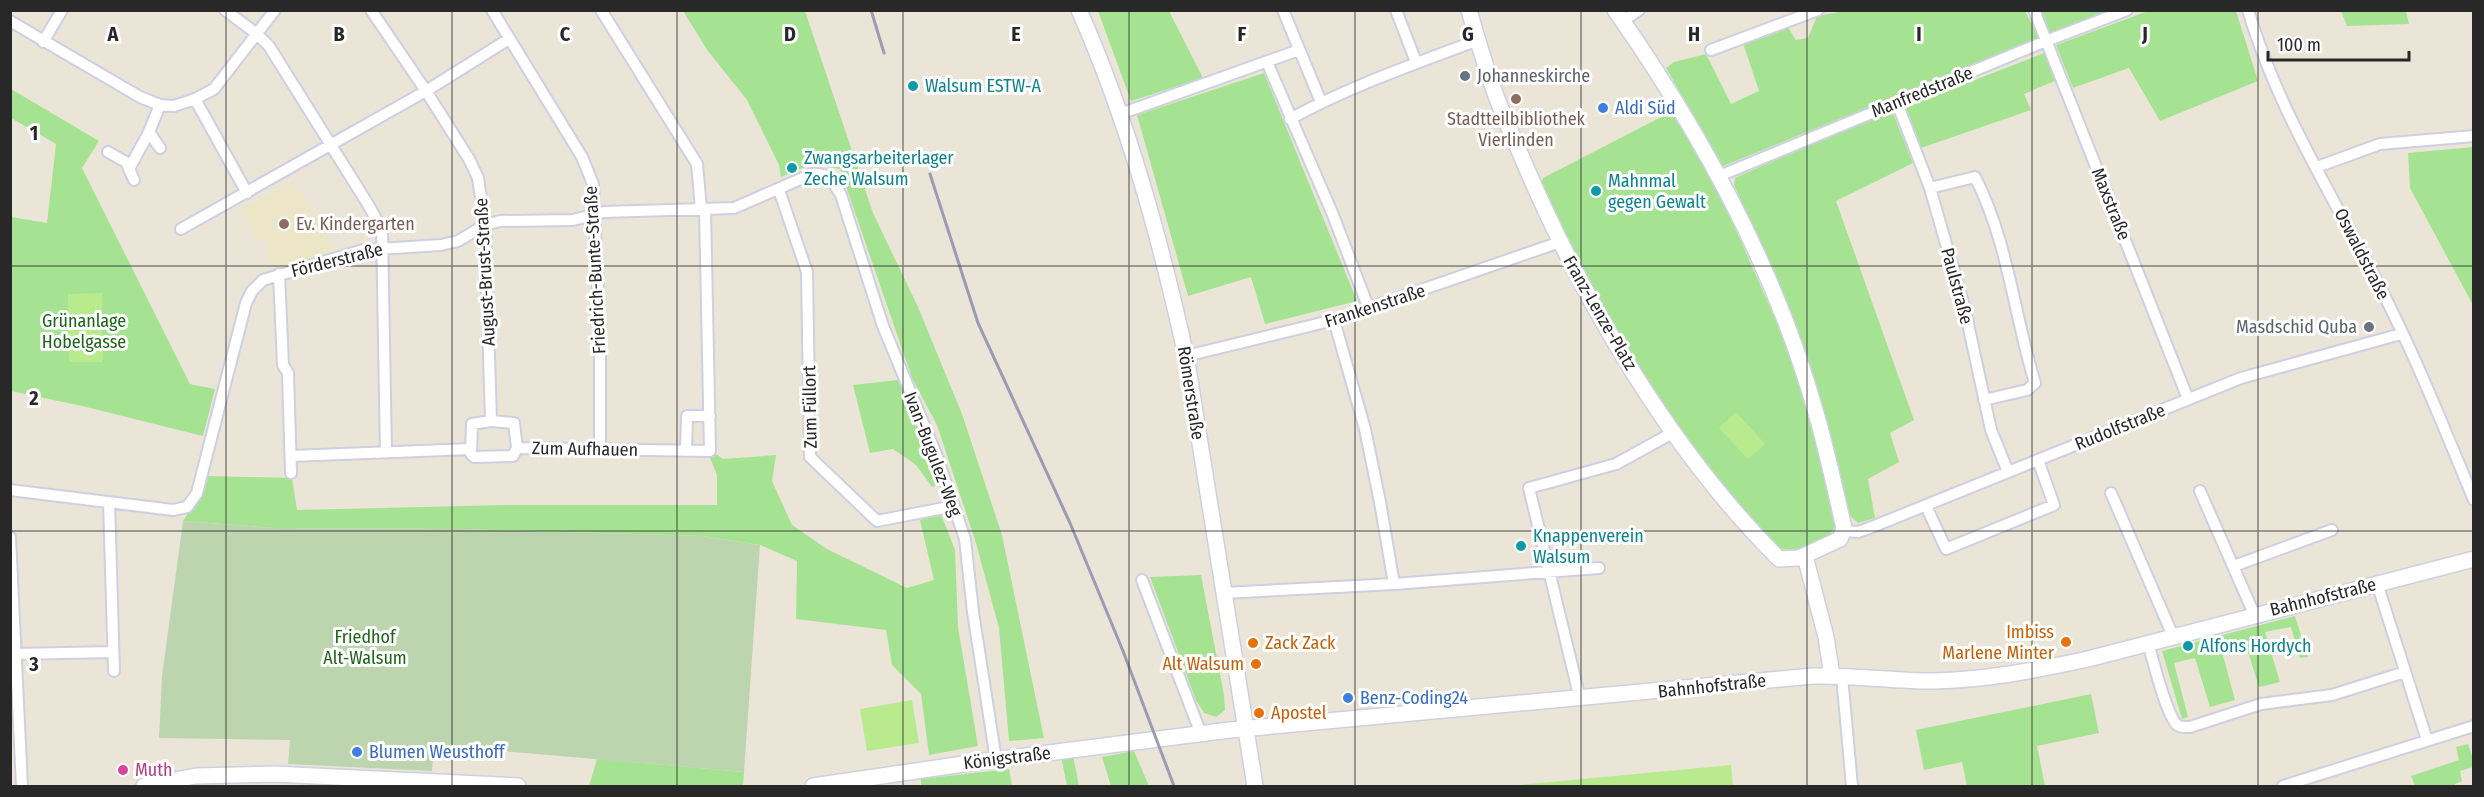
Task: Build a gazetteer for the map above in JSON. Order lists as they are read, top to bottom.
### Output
{
  "streets": {
    "street": [
      "Manfredstraße",
      "Maxstraße",
      "Oswaldstraße",
      "Förderstraße",
      "Friedrich-Bunte-Straße",
      "August-Brust-Straße",
      "Paulstraße",
      "Frankenstraße",
      "Franz-Lenze-Platz",
      "Römerstraße",
      "Zum Füllort",
      "Rudolfstraße",
      "Zum Aufhauen",
      "Ivan-Bugulez-Weg",
      "Bahnhofstraße",
      "Königstraße"
    ]
  },
  "crossings": [
    ["Manfredstraße", "Maxstraße"],
    ["Manfredstraße", "Paulstraße"],
    ["Maxstraße", "Rudolfstraße"],
    ["Oswaldstraße", "Rudolfstraße"],
    ["Förderstraße", "Friedrich-Bunte-Straße"],
    ["Förderstraße", "August-Brust-Straße"],
    ["Förderstraße", "Zum Füllort"],
    ["Förderstraße", "Ivan-Bugulez-Weg"],
    ["Friedrich-Bunte-Straße", "Zum Aufhauen"],
    ["Paulstraße", "Rudolfstraße"],
    ["Frankenstraße", "Franz-Lenze-Platz"],
    ["Frankenstraße", "Römerstraße"],
    ["Franz-Lenze-Platz", "Rudolfstraße"],
    ["Römerstraße", "Bahnhofstraße"],
    ["Römerstraße", "Königstraße"],
    ["Zum Füllort", "Ivan-Bugulez-Weg"],
    ["Ivan-Bugulez-Weg", "Königstraße"],
    ["Bahnhofstraße", "Königstraße"]
  ],
  "parks": ["Grünanlage Hobelgasse", "Friedhof Alt-Walsum"],
  "places": [
    "Johanneskirche",
    "Walsum ESTW-A",
    "Stadtteilbibliothek Vierlinden",
    "Aldi Süd",
    "Zwangsarbeiterlager Zeche Walsum",
    "Mahnmal gegen Gewalt",
    "Ev. Kindergarten",
    "Masdschid Quba",
    "Knappenverein Walsum",
    "Imbiss Marlene Minter",
    "Zack Zack",
    "Alfons Hordych",
    "Alt Walsum",
    "Benz-Coding24",
    "Apostel",
    "Blumen Weusthoff",
    "Muth"
  ],
  "scale_bar": "100 m",
  "grid": {
    "columns": [
      "A",
      "B",
      "C",
      "D",
      "E",
      "F",
      "G",
      "H",
      "I",
      "J"
    ],
    "rows": ["1", "2", "3"]
  }
}
